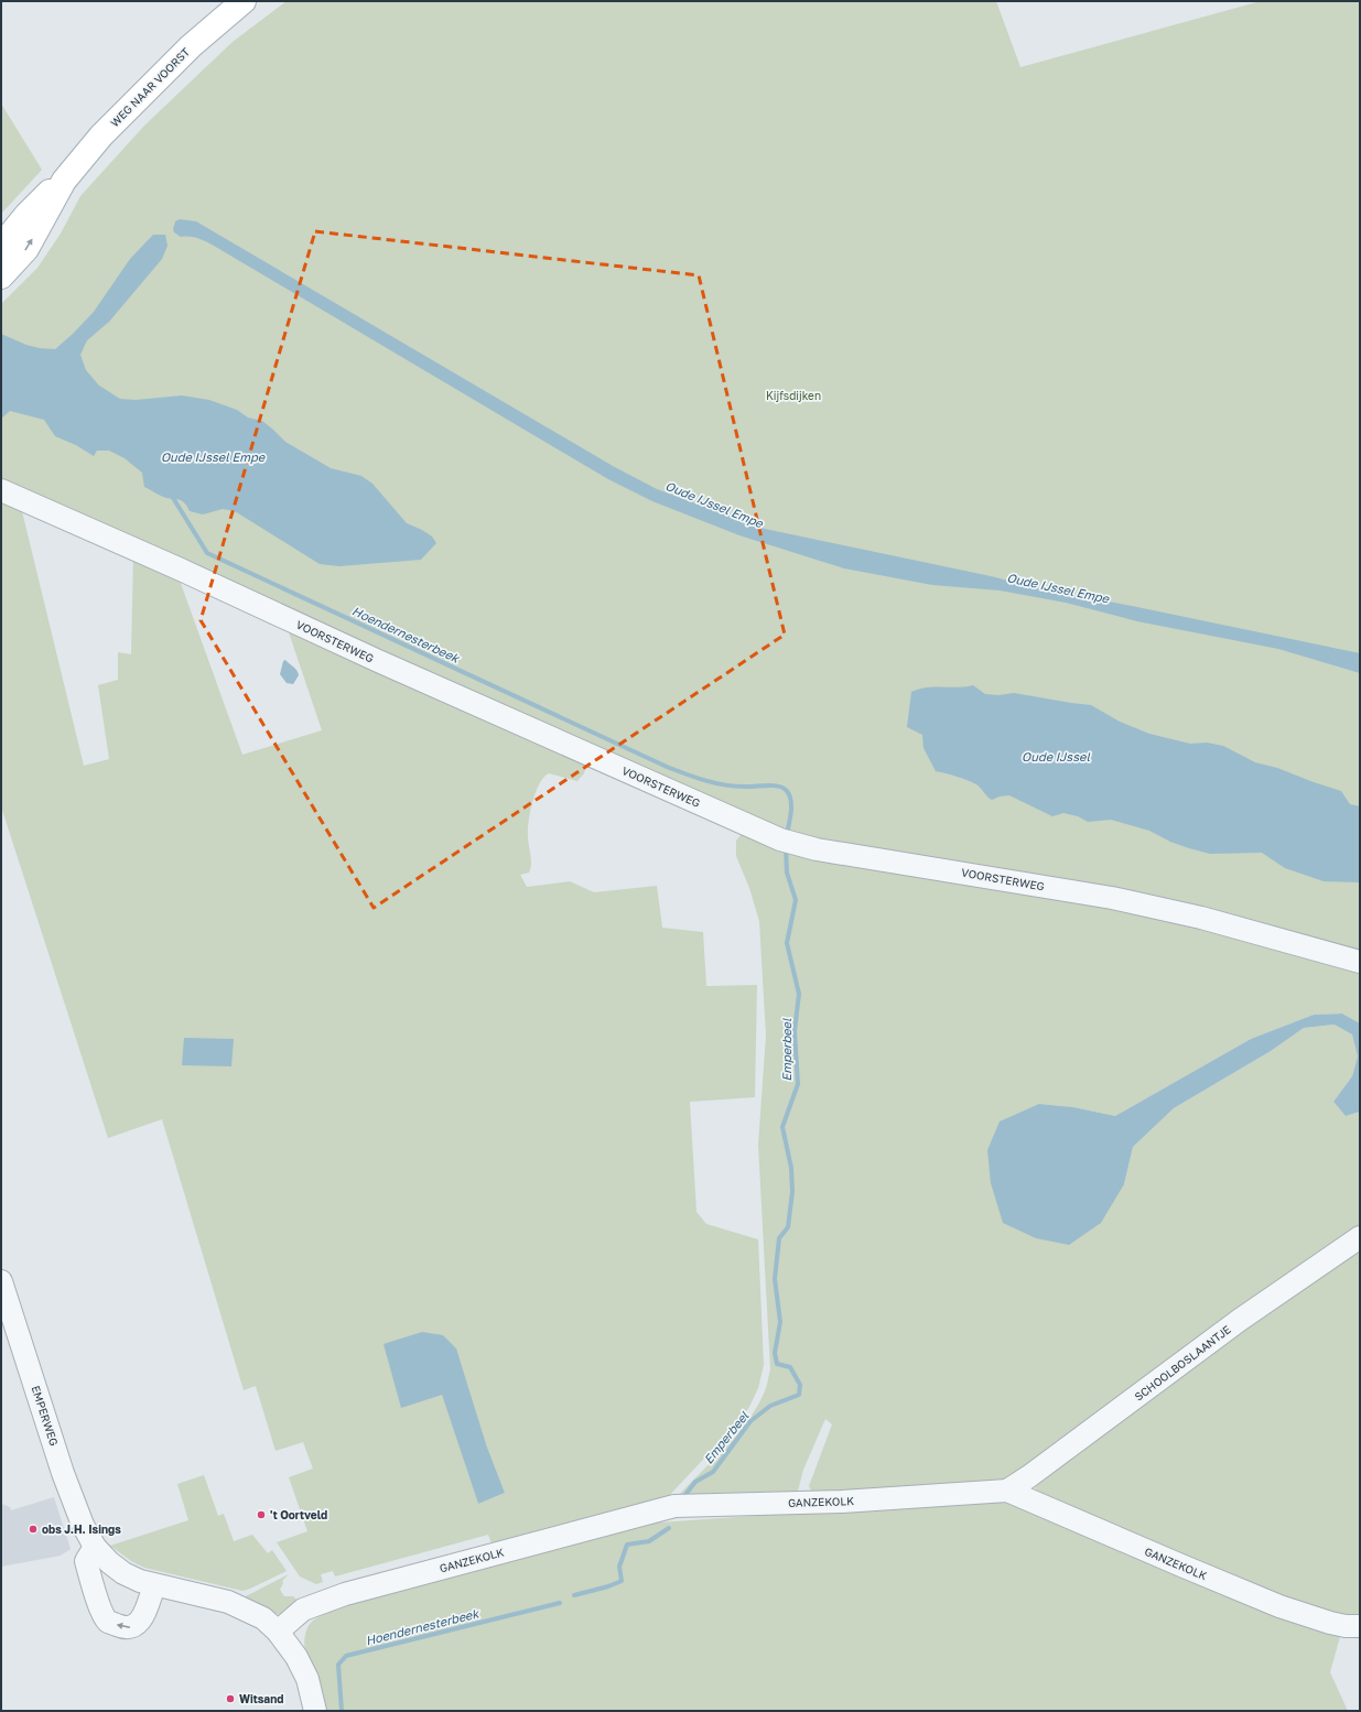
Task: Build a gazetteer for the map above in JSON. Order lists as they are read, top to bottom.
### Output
{
  "streets": {
    "main road": ["WEG NAAR VOORST"],
    "street": [
      "VOORSTERWEG",
      "SCHOOLBOSLAANTJE",
      "EMPERWEG",
      "GANZEKOLK"
    ]
  },
  "crossings": [
    ["SCHOOLBOSLAANTJE", "GANZEKOLK"],
    ["EMPERWEG", "GANZEKOLK"]
  ],
  "water": [
    "Oude IJssel Empe",
    "Hoendernesterbeek",
    "Oude IJssel",
    "Emperbeel"
  ],
  "parks": ["Kijfsdijken"],
  "places": ["'t Oortveld", "obs J.H. Isings", "Witsand"]
}
